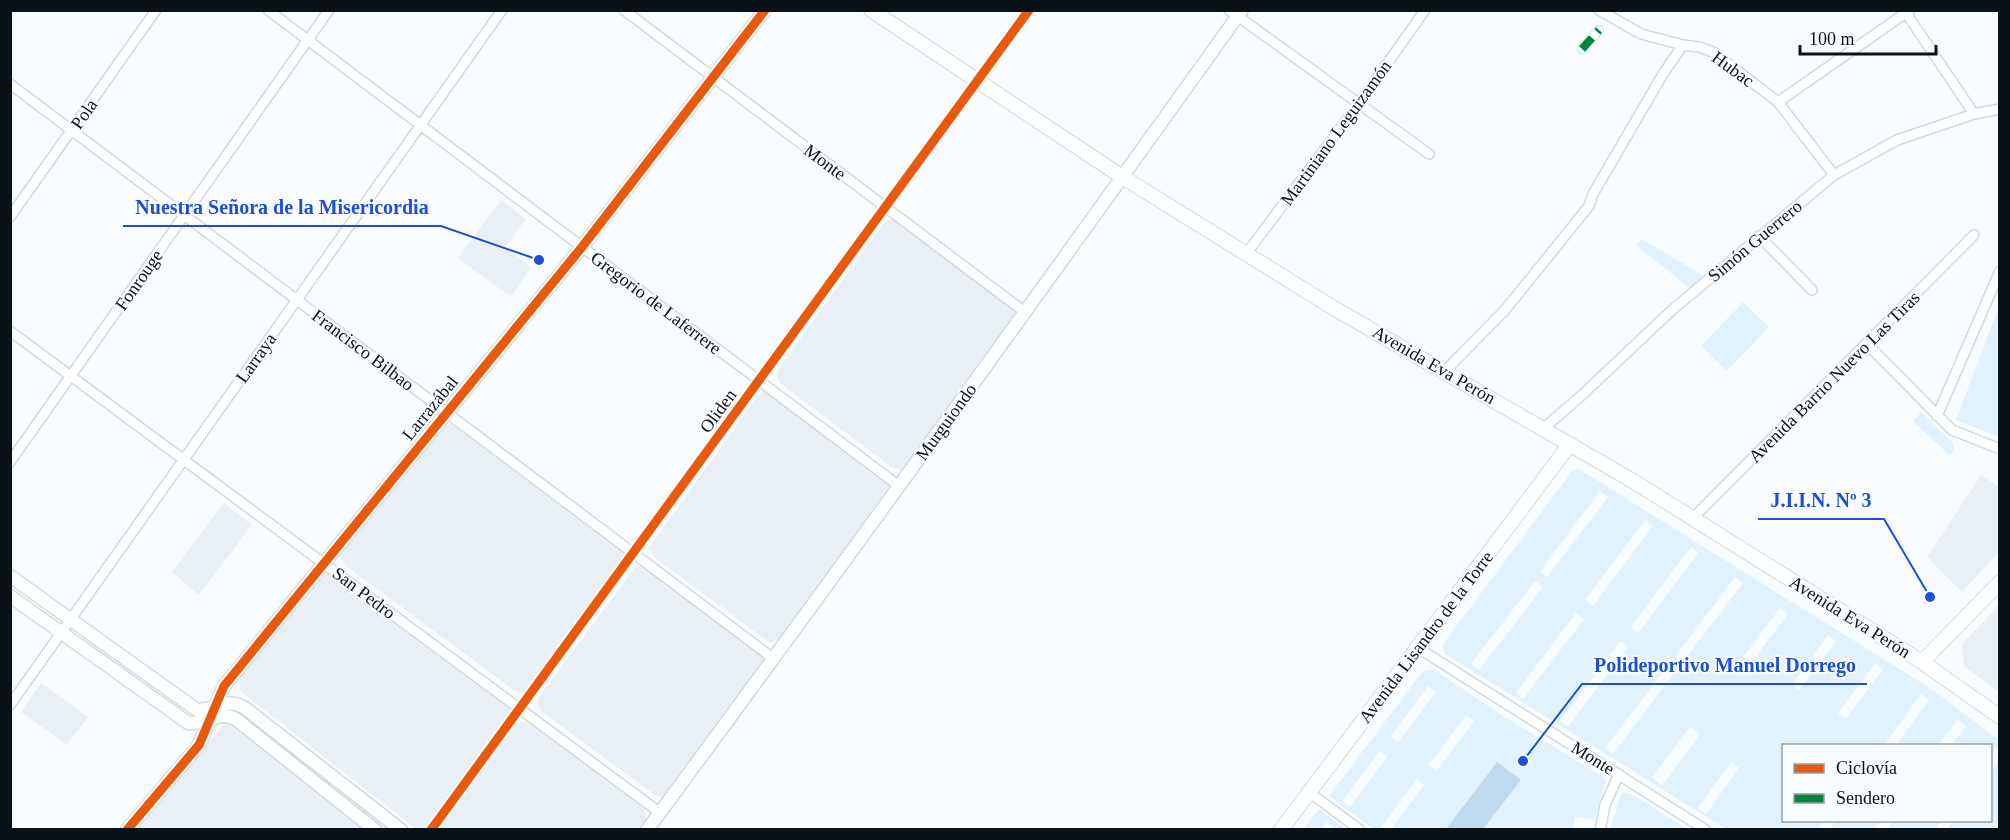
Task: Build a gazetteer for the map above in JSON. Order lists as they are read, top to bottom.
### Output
{
  "streets": {
    "main road": ["Avenida Eva Perón", "Avenida Lisandro de la Torre"],
    "street": [
      "Hubac",
      "Pola",
      "Martiniano Leguizamón",
      "Monte",
      "Simón Guerrero",
      "Fonrouge",
      "Gregorio de Laferrere",
      "Francisco Bilbao",
      "Larraya",
      "Avenida Barrio Nuevo Las Tiras",
      "Larrazábal",
      "Oliden",
      "Murguiondo",
      "San Pedro"
    ]
  },
  "crossings": [
    ["Hubac", "Simón Guerrero"],
    ["Pola", "Francisco Bilbao"],
    ["Martiniano Leguizamón", "Avenida Eva Perón"],
    ["Monte", "Larrazábal"],
    ["Monte", "Oliden"],
    ["Monte", "Murguiondo"],
    ["Monte", "Avenida Lisandro de la Torre"],
    ["Simón Guerrero", "Avenida Eva Perón"],
    ["Fonrouge", "Gregorio de Laferrere"],
    ["Fonrouge", "Francisco Bilbao"],
    ["Fonrouge", "San Pedro"],
    ["Gregorio de Laferrere", "Larraya"],
    ["Gregorio de Laferrere", "Larrazábal"],
    ["Gregorio de Laferrere", "Oliden"],
    ["Gregorio de Laferrere", "Murguiondo"],
    ["Francisco Bilbao", "Larraya"],
    ["Francisco Bilbao", "Larrazábal"],
    ["Francisco Bilbao", "Oliden"],
    ["Francisco Bilbao", "Murguiondo"],
    ["Larraya", "San Pedro"],
    ["Avenida Eva Perón", "Avenida Barrio Nuevo Las Tiras"],
    ["Avenida Eva Perón", "Oliden"],
    ["Avenida Eva Perón", "Murguiondo"],
    ["Avenida Eva Perón", "Avenida Lisandro de la Torre"],
    ["Larrazábal", "San Pedro"],
    ["Oliden", "San Pedro"],
    ["Murguiondo", "San Pedro"]
  ],
  "places": ["Nuestra Señora de la Misericordia", "J.I.I.N. Nº 3", "Polideportivo Manuel Dorrego"],
  "legend": ["Ciclovía", "Sendero"],
  "scale_bar": "100 m"
}
